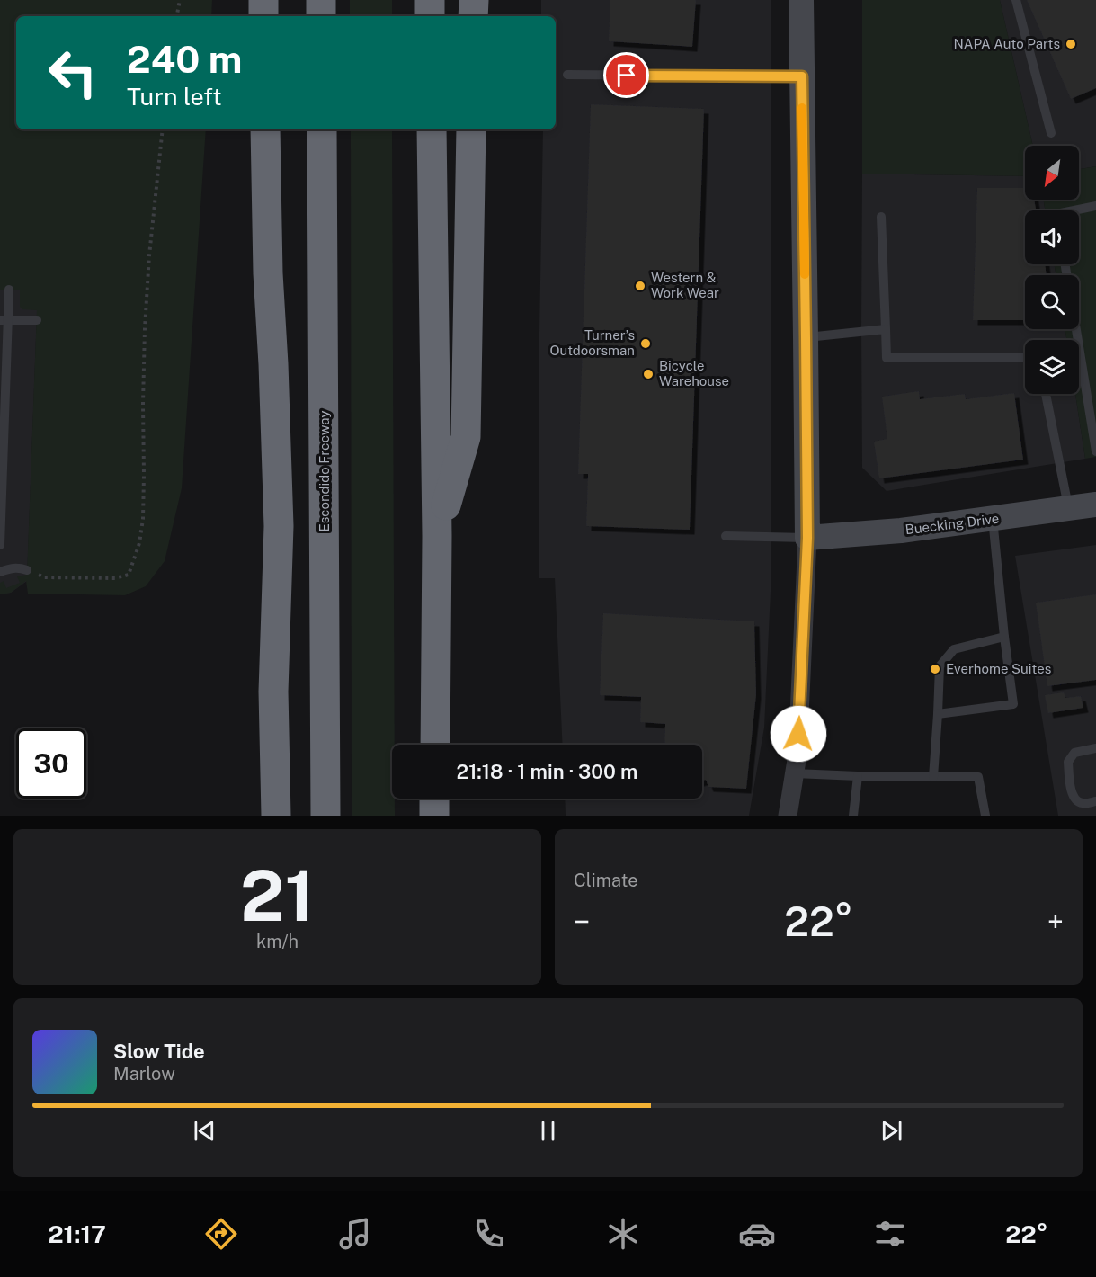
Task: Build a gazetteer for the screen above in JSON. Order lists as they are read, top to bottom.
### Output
{
  "streets": {
    "highway": ["Escondido Freeway"],
    "street": ["Buecking Drive"]
  },
  "places": [
    "NAPA Auto Parts",
    "Western & Work Wear",
    "Turner’s Outdoorsman",
    "Bicycle Warehouse",
    "Everhome Suites"
  ],
  "north": "bottom left",
  "page": {
    "turn": ["240 m", "Turn left"],
    "limit": "30",
    "trip": "21:18 · 1 min · 300 m",
    "tile": [
      ["21", "km/h"],
      "Climate"
    ],
    "heat": ["−", "22°", "+"],
    "song": ["Slow Tide", "Marlow"],
    "tabs": ["21:17", "22°"]
  }
}
